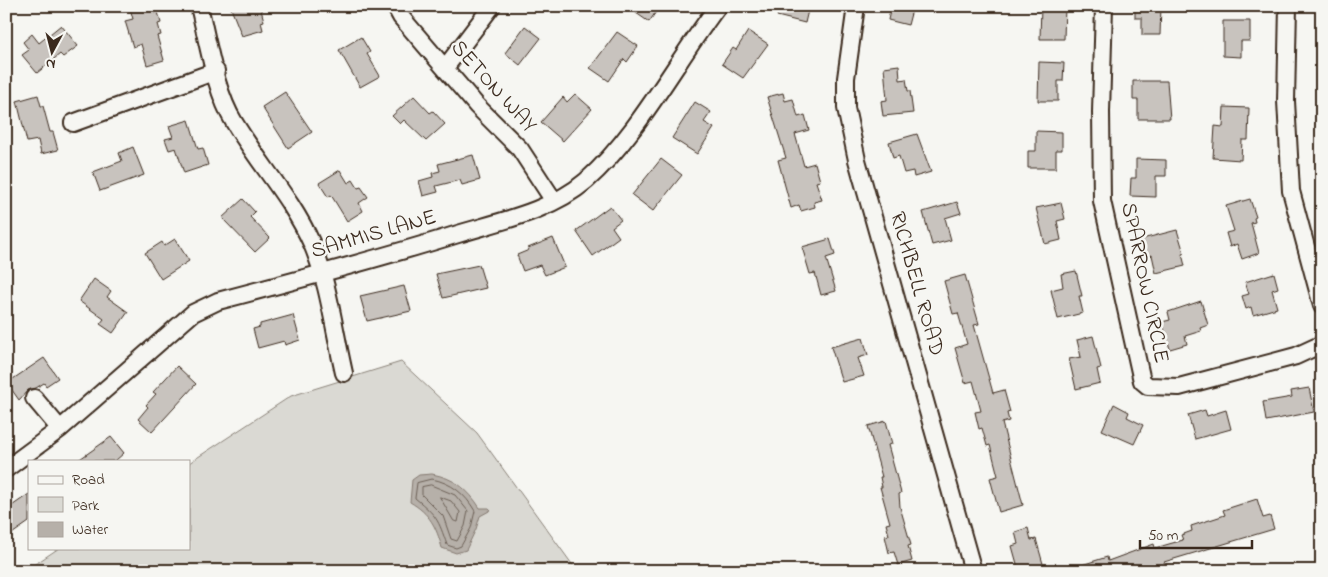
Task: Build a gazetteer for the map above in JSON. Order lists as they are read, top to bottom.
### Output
{
  "streets": {
    "street": [
      "SETON WAY",
      "SAMMIS LANE",
      "SPARROW CIRCLE",
      "RICHBELL ROAD"
    ]
  },
  "crossings": [
    ["SETON WAY", "SAMMIS LANE"]
  ],
  "legend": ["Road", "Park", "Water"],
  "scale_bar": "50 m",
  "north": "bottom"
}
